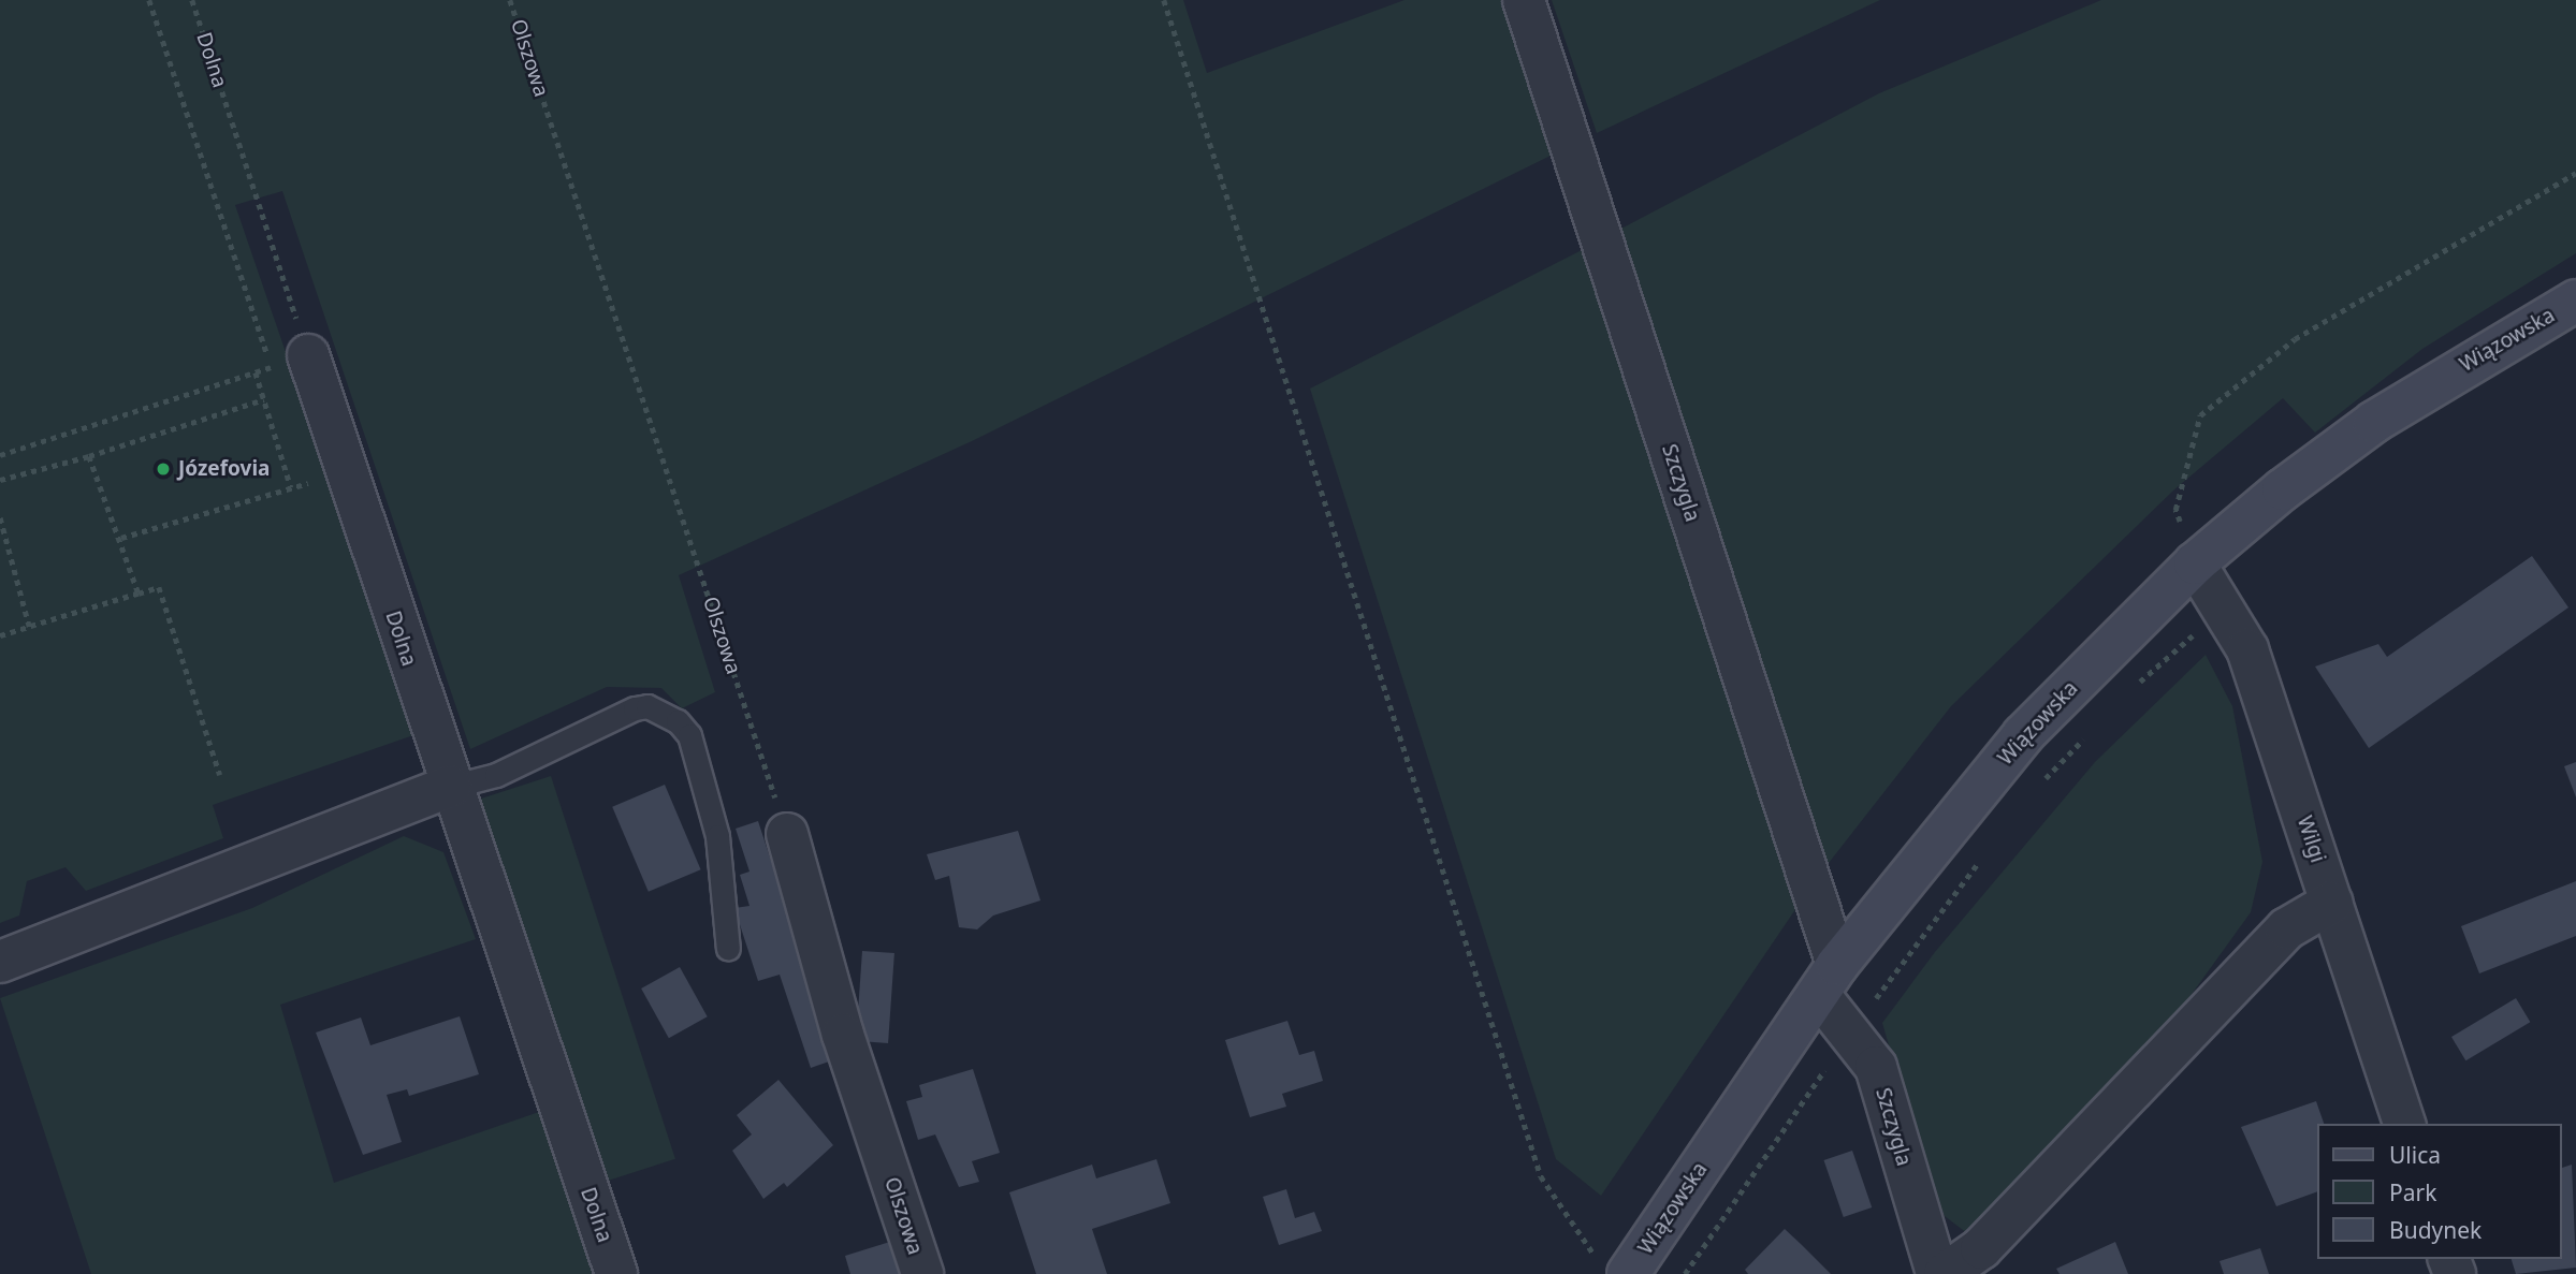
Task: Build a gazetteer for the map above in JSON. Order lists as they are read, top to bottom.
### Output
{
  "streets": {
    "main road": ["Wiązowska"],
    "street": [
      "Olszowa",
      "Dolna",
      "Szczygla",
      "Wilgi"
    ]
  },
  "crossings": [
    ["Wiązowska", "Szczygla"],
    ["Wiązowska", "Wilgi"]
  ],
  "places": ["Józefovia"],
  "legend": ["Ulica", "Park", "Budynek"]
}
